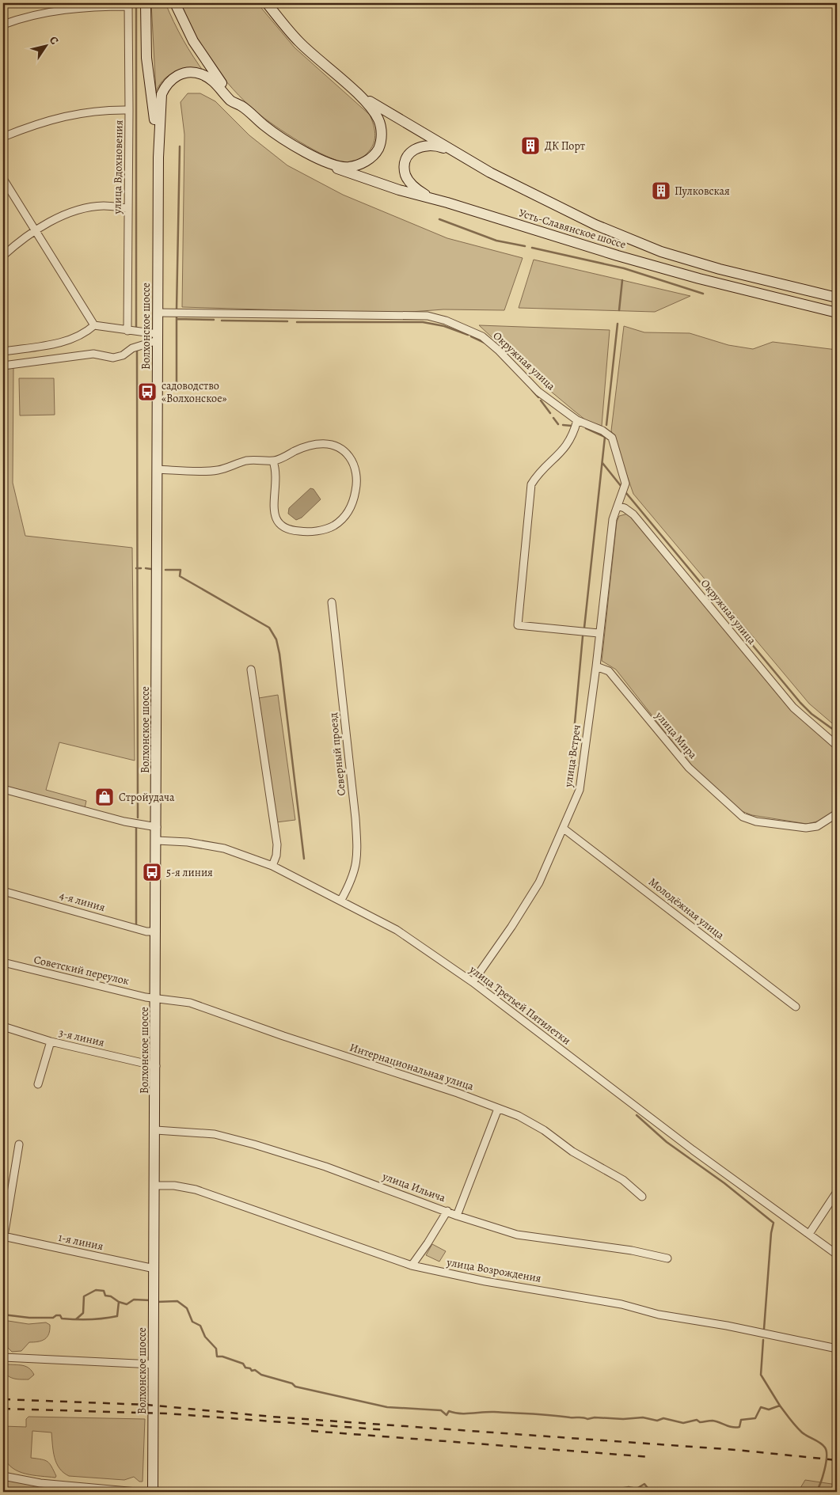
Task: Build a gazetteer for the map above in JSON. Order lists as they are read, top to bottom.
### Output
{
  "streets": {
    "main road": ["Усть-Славянское шоссе", "Волхонское шоссе"],
    "street": [
      "улица Вдохновения",
      "Окружная улица",
      "улица Мира",
      "Северный проезд",
      "улица Встреч",
      "4-я линия",
      "Молодёжная улица",
      "Советский переулок",
      "улица Третьей Пятилетки",
      "3-я линия",
      "Интернациональная улица",
      "улица Ильича",
      "1-я линия",
      "улица Возрождения"
    ]
  },
  "crossings": [
    ["Усть-Славянское шоссе", "Волхонское шоссе"],
    ["Волхонское шоссе", "Окружная улица"],
    ["Волхонское шоссе", "4-я линия"],
    ["Волхонское шоссе", "Советский переулок"],
    ["Волхонское шоссе", "улица Третьей Пятилетки"],
    ["Волхонское шоссе", "3-я линия"],
    ["Волхонское шоссе", "Интернациональная улица"],
    ["Волхонское шоссе", "улица Ильича"],
    ["Волхонское шоссе", "1-я линия"],
    ["Волхонское шоссе", "улица Возрождения"],
    ["Окружная улица", "улица Встреч"],
    ["улица Мира", "улица Встреч"],
    ["Северный проезд", "улица Третьей Пятилетки"],
    ["улица Встреч", "Молодёжная улица"],
    ["улица Встреч", "улица Третьей Пятилетки"],
    ["Советский переулок", "Интернациональная улица"]
  ],
  "places": {
    "building": ["ДК Порт", "Пулковская"],
    "bus stop": ["садоводство «Волхонское»", "5-я линия"],
    "shop": ["Стройудача"]
  },
  "north": "top right"
}
